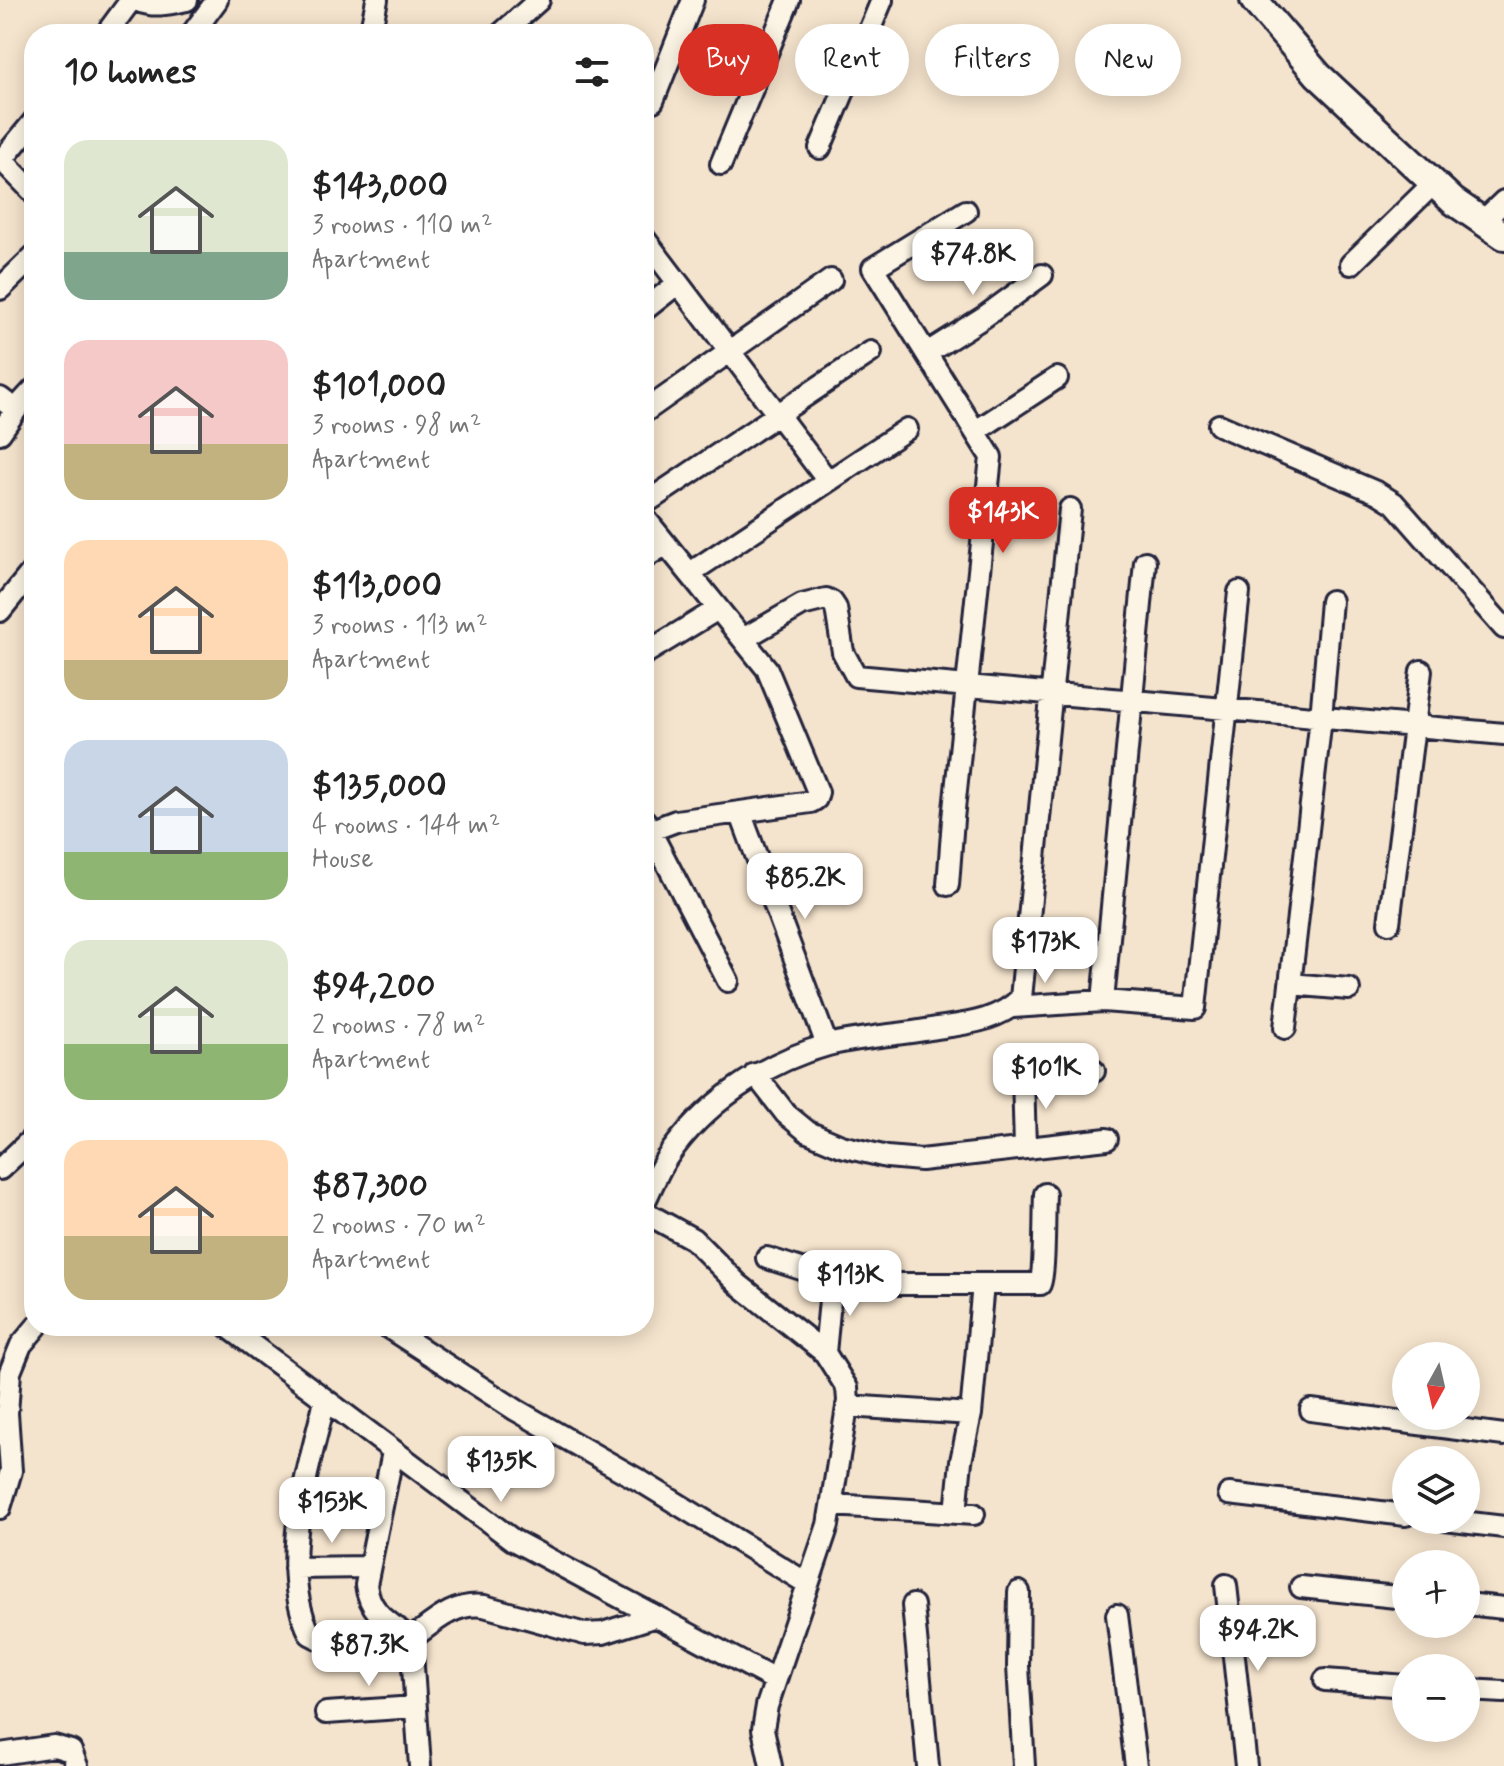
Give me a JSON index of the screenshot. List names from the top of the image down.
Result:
{
  "north": "bottom",
  "page": {
    "chip": [
      "Buy",
      "Rent",
      "Filters",
      "New"
    ],
    "heading": "10 homes",
    "list": [
      {
        "name": "$143,000",
        "note": "3 rooms · 110 m² · Apartment"
      },
      {
        "name": "$101,000",
        "note": "3 rooms · 98 m² · Apartment"
      },
      {
        "name": "$113,000",
        "note": "3 rooms · 113 m² · Apartment"
      },
      {
        "name": "$135,000",
        "note": "4 rooms · 144 m² · House"
      },
      {
        "name": "$94,200",
        "note": "2 rooms · 78 m² · Apartment"
      },
      {
        "name": "$87,300",
        "note": "2 rooms · 70 m² · Apartment"
      }
    ],
    "price": [
      "$74.8K",
      "$143K",
      "$85.2K",
      "$173K",
      "$101K",
      "$113K",
      "$135K",
      "$153K",
      "$94.2K",
      "$87.3K"
    ],
    "map_buttons": ["+", "−"]
  }
}
